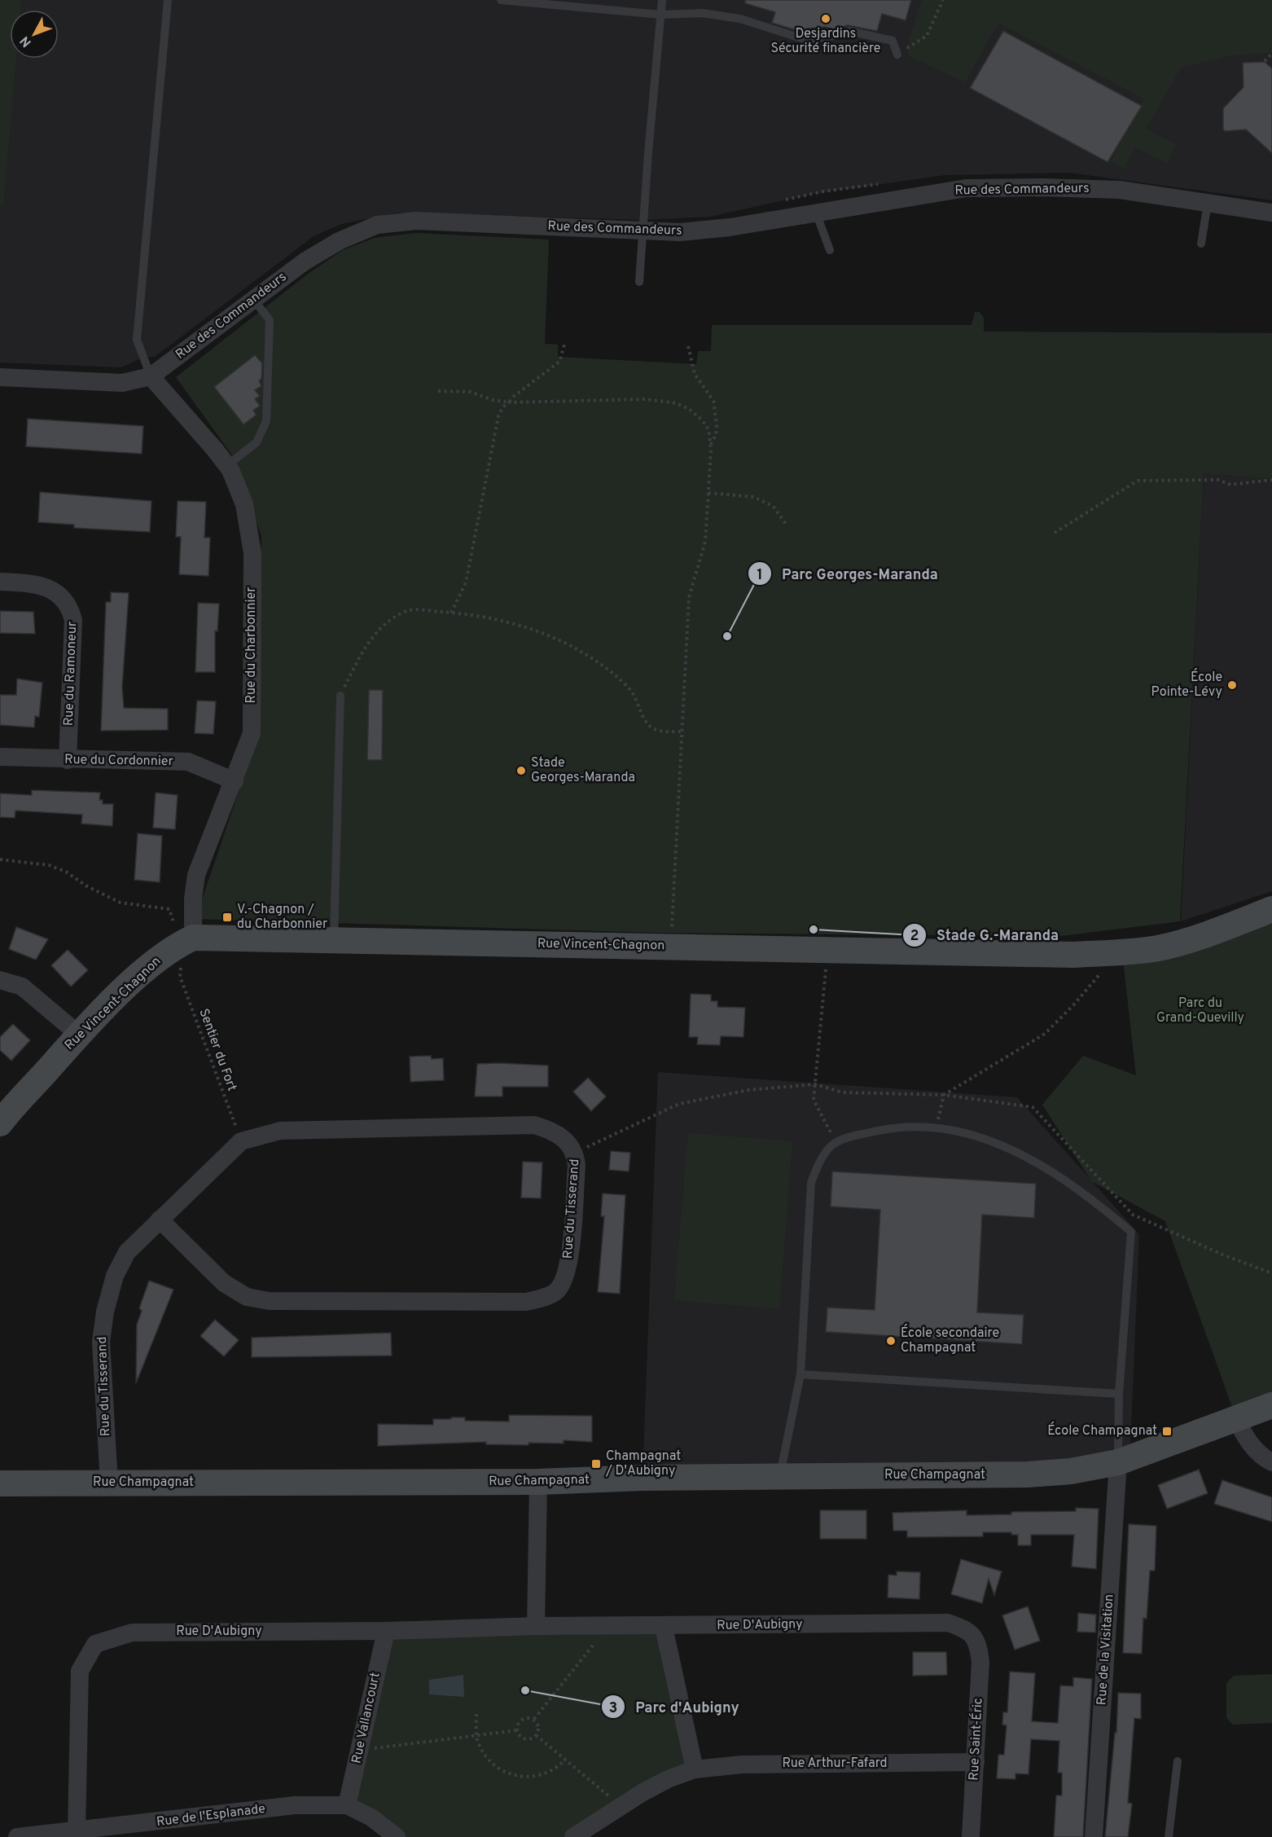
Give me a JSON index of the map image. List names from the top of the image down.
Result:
{
  "streets": {
    "street": [
      "Rue des Commandeurs",
      "Rue du Charbonnier",
      "Rue du Ramoneur",
      "Rue du Cordonnier",
      "Rue Vincent-Chagnon",
      "Rue du Tisserand",
      "Rue Champagnat",
      "Rue D'Aubigny",
      "Rue de la Visitation",
      "Rue Vallancourt",
      "Rue Saint-Éric",
      "Rue Arthur-Fafard",
      "Rue de l'Esplanade"
    ],
    "path": ["Sentier du Fort"]
  },
  "crossings": [
    ["Rue des Commandeurs", "Rue du Charbonnier"],
    ["Rue du Charbonnier", "Rue du Cordonnier"],
    ["Rue du Charbonnier", "Rue Vincent-Chagnon"],
    ["Rue du Ramoneur", "Rue du Cordonnier"],
    ["Sentier du Fort", "Rue du Tisserand"],
    ["Rue du Tisserand", "Rue Champagnat"],
    ["Rue Champagnat", "Rue de la Visitation"],
    ["Rue D'Aubigny", "Rue Vallancourt"],
    ["Rue D'Aubigny", "Rue Saint-Éric"],
    ["Rue D'Aubigny", "Rue de l'Esplanade"],
    ["Rue Vallancourt", "Rue de l'Esplanade"],
    ["Rue Saint-Éric", "Rue Arthur-Fafard"]
  ],
  "parks": ["Parc du Grand-Quevilly"],
  "places": {
    "other": [
      "Desjardins Sécurité financière",
      "Parc Georges-Maranda",
      "École Pointe-Lévy",
      "Stade Georges-Maranda",
      "Stade G.-Maranda",
      "École secondaire Champagnat",
      "Parc d'Aubigny"
    ],
    "transit": ["V.-Chagnon / du Charbonnier", "École Champagnat", "Champagnat / D'Aubigny"]
  },
  "north": "bottom left"
}
